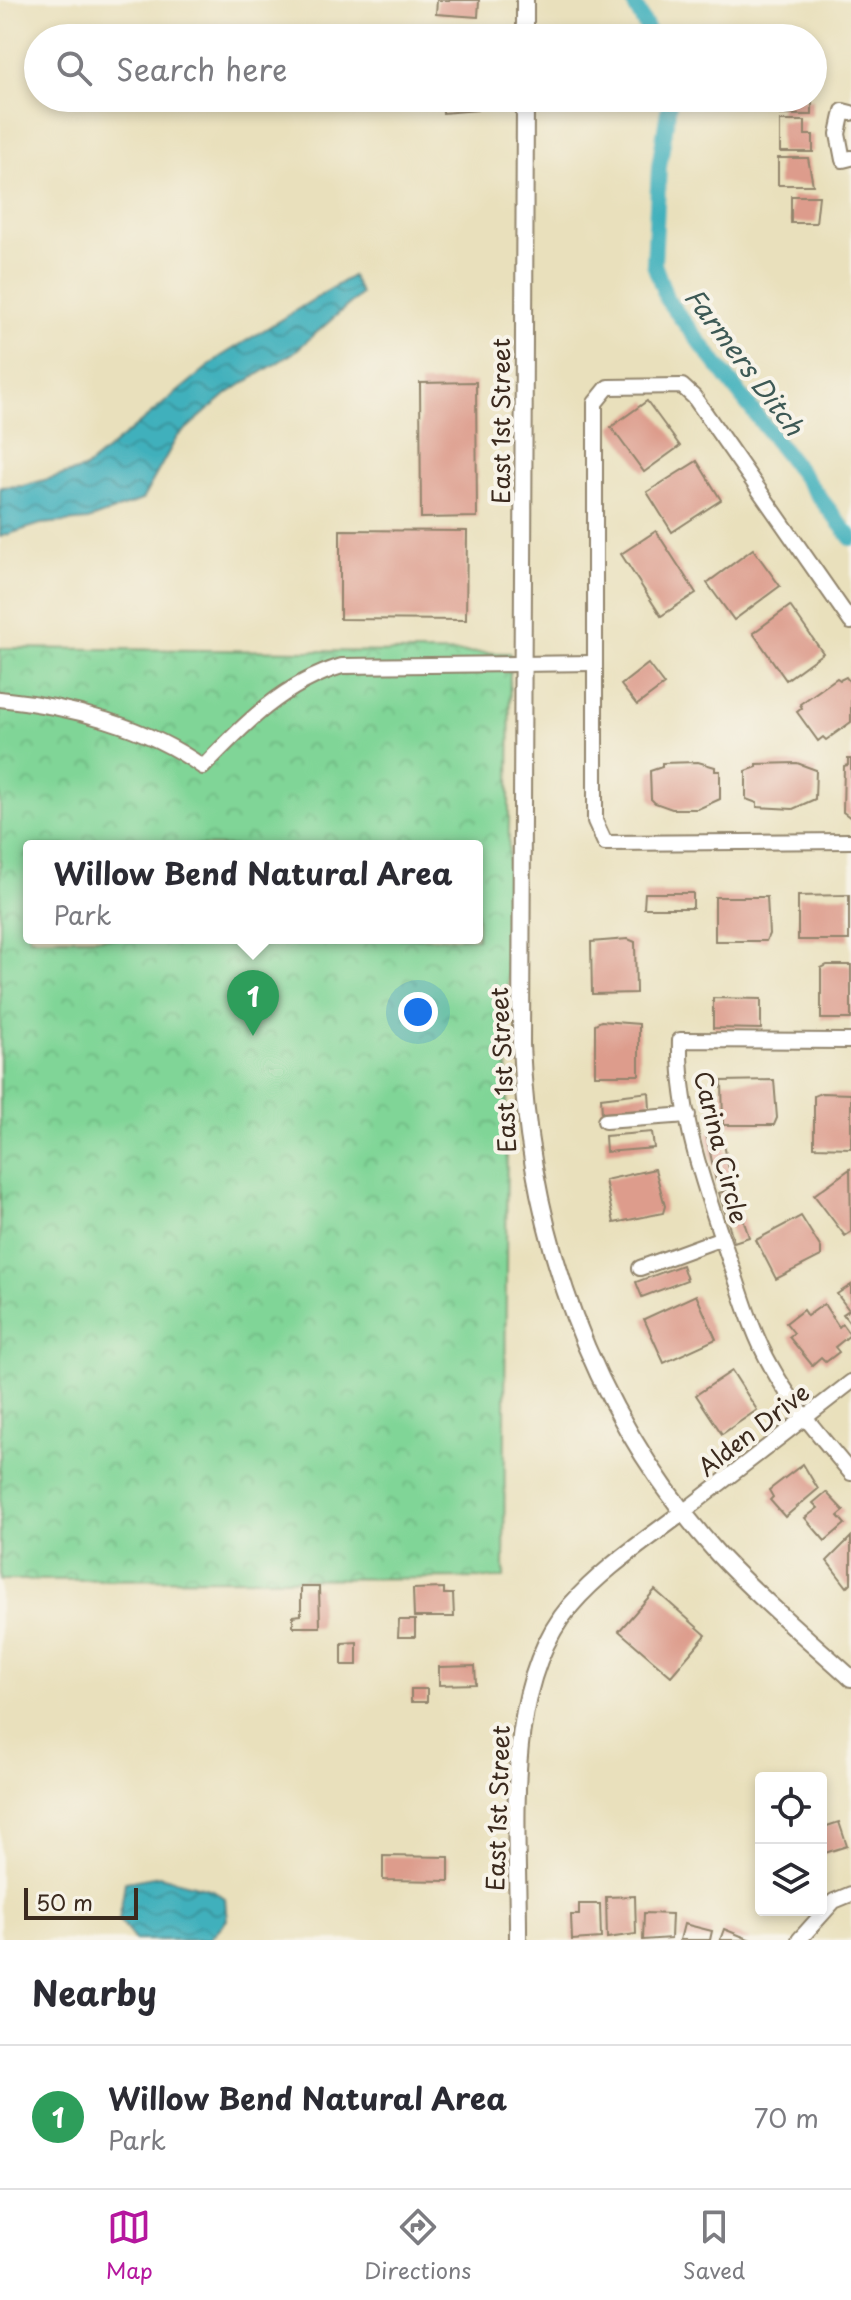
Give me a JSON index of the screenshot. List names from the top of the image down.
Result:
{
  "streets": {
    "street": ["East 1st Street", "Carina Circle", "Alden Drive"]
  },
  "crossings": [
    ["East 1st Street", "Alden Drive"],
    ["Carina Circle", "Alden Drive"]
  ],
  "water": ["Farmers Ditch"],
  "scale_bar": "50 m",
  "page": {
    "search": "Search here",
    "popup": ["Willow Bend Natural Area", "Park"],
    "pins": "1",
    "scale": "50 m",
    "heading": "Nearby",
    "list": [
      {
        "mark": "1",
        "name": "Willow Bend Natural Area",
        "note": "Park",
        "value": "70 m"
      }
    ],
    "nav": ["Map", "Directions", "Saved"]
  }
}
